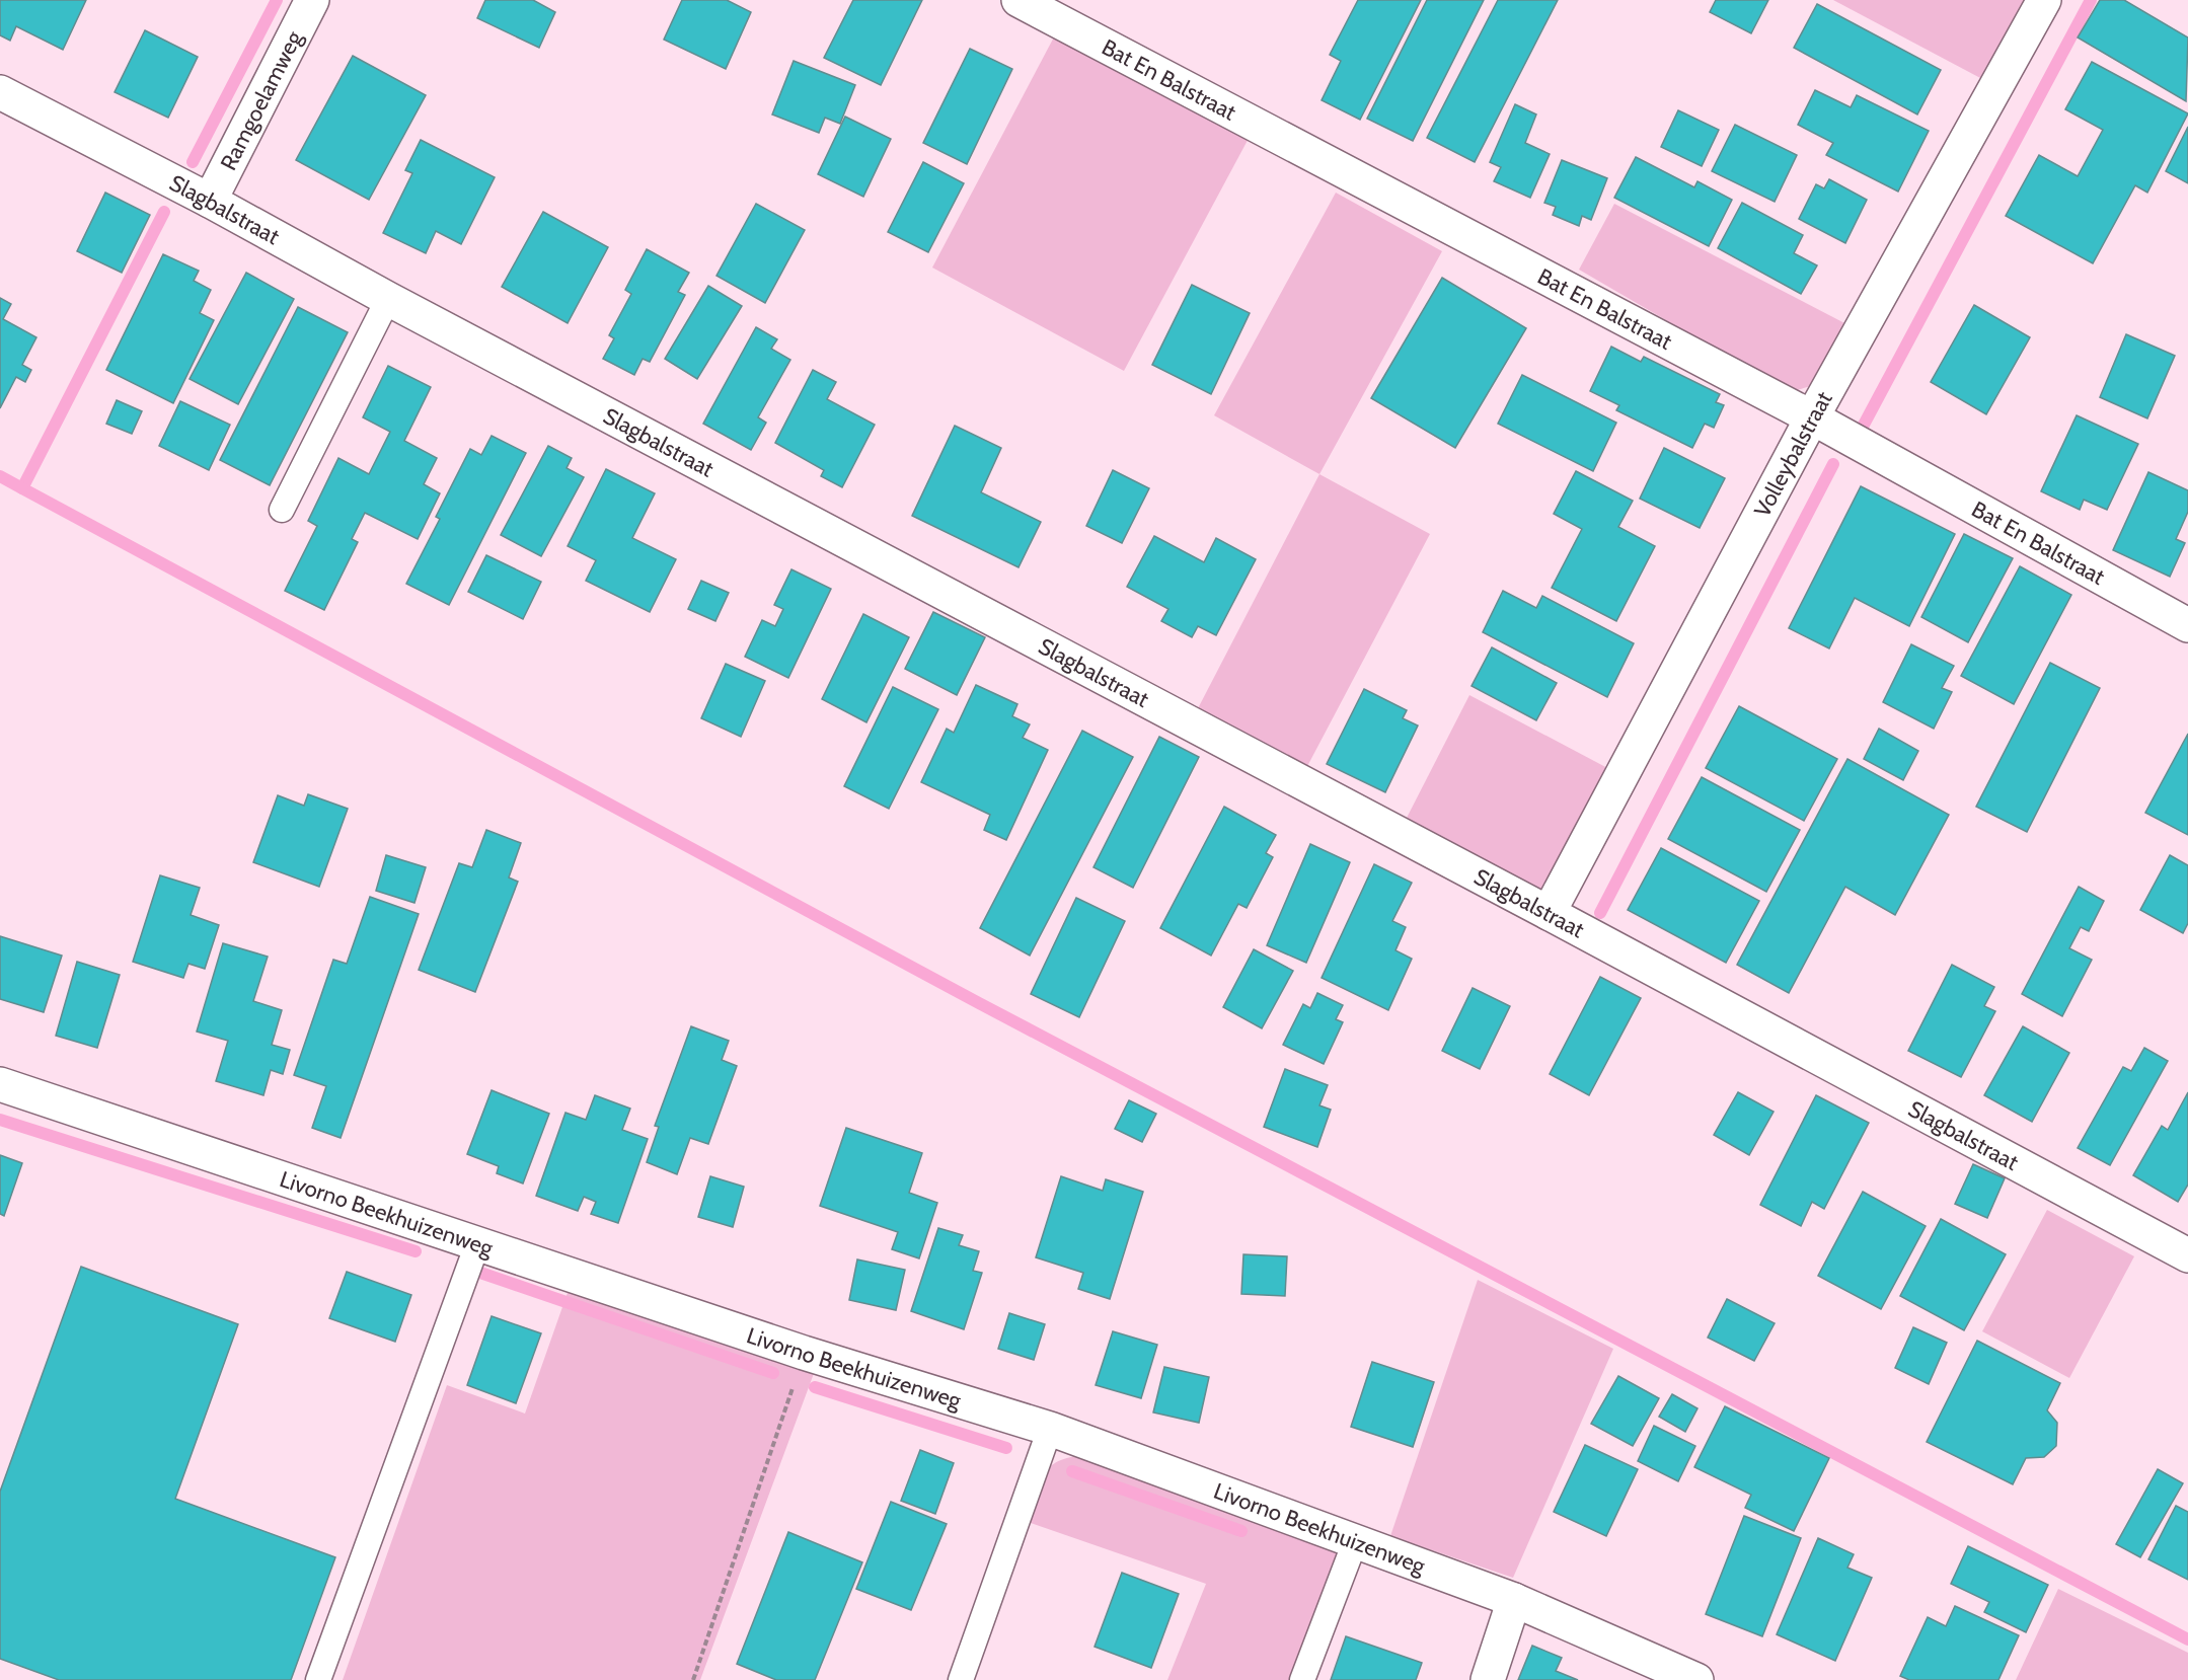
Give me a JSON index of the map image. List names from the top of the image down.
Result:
{
  "streets": {
    "street": [
      "Bat En Balstraat",
      "Ramgoelamweg",
      "Slagbalstraat",
      "Volleybalstraat",
      "Livorno Beekhuizenweg"
    ]
  },
  "crossings": [
    ["Bat En Balstraat", "Volleybalstraat"],
    ["Ramgoelamweg", "Slagbalstraat"],
    ["Slagbalstraat", "Volleybalstraat"]
  ]
}
